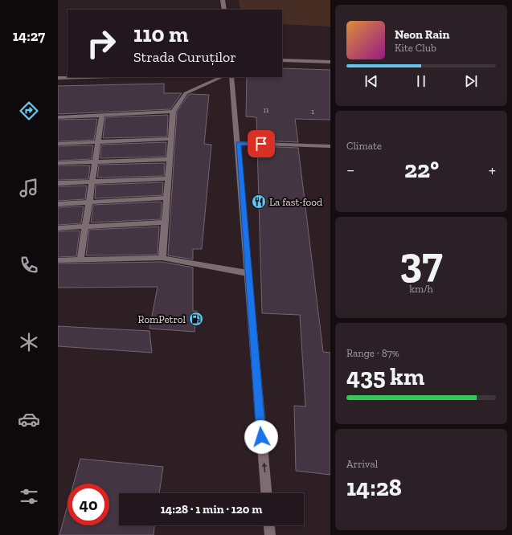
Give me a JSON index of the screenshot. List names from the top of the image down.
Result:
{
  "places": {
    "restaurant": ["La fast-food"],
    "fuel station": ["RomPetrol"]
  },
  "house_numbers": ["11", "1"],
  "page": {
    "tabs": "14:27",
    "turn": ["110 m", "Strada Curuților"],
    "song": ["Neon Rain", "Kite Club"],
    "tile": [
      "Climate",
      ["37", "km/h"],
      ["Range · 87%", "435 km"],
      ["Arrival", "14:28"]
    ],
    "heat": ["−", "22°", "+"],
    "limit": "40",
    "trip": "14:28 · 1 min · 120 m"
  }
}
